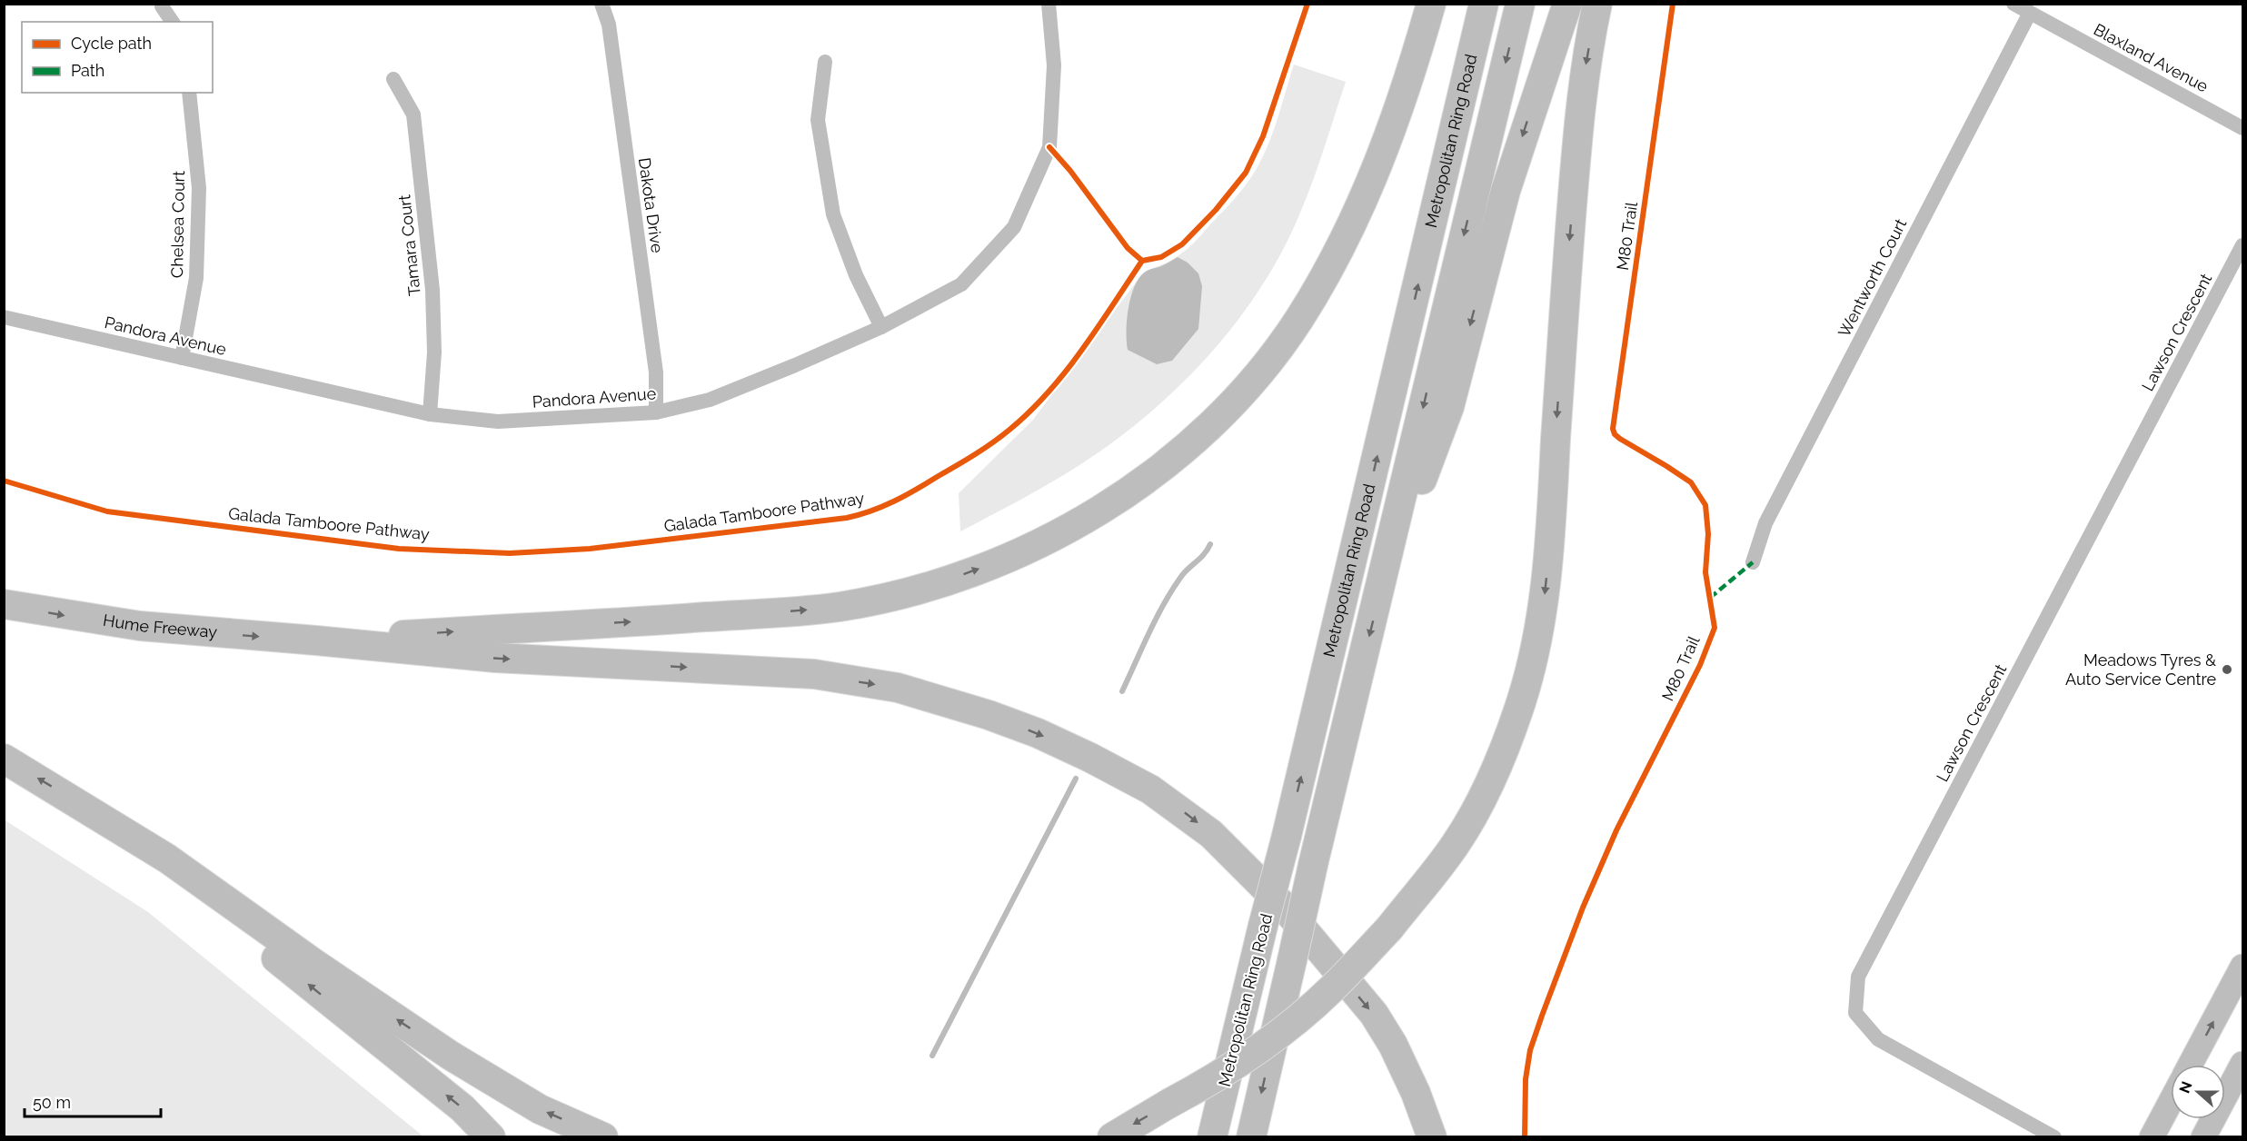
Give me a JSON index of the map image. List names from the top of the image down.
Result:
{
  "streets": {
    "highway": ["Metropolitan Ring Road", "Hume Freeway"],
    "street": [
      "Blaxland Avenue",
      "Dakota Drive",
      "Chelsea Court",
      "Tamara Court",
      "Wentworth Court",
      "Lawson Crescent",
      "Pandora Avenue"
    ],
    "cycle path": ["M80 Trail", "Galada Tamboore Pathway"]
  },
  "crossings": [
    ["Blaxland Avenue", "Wentworth Court"],
    ["Dakota Drive", "Pandora Avenue"],
    ["Chelsea Court", "Pandora Avenue"],
    ["Tamara Court", "Pandora Avenue"]
  ],
  "places": ["Meadows Tyres & Auto Service Centre"],
  "legend": ["Cycle path", "Path"],
  "scale_bar": "50 m",
  "north": "left"
}
